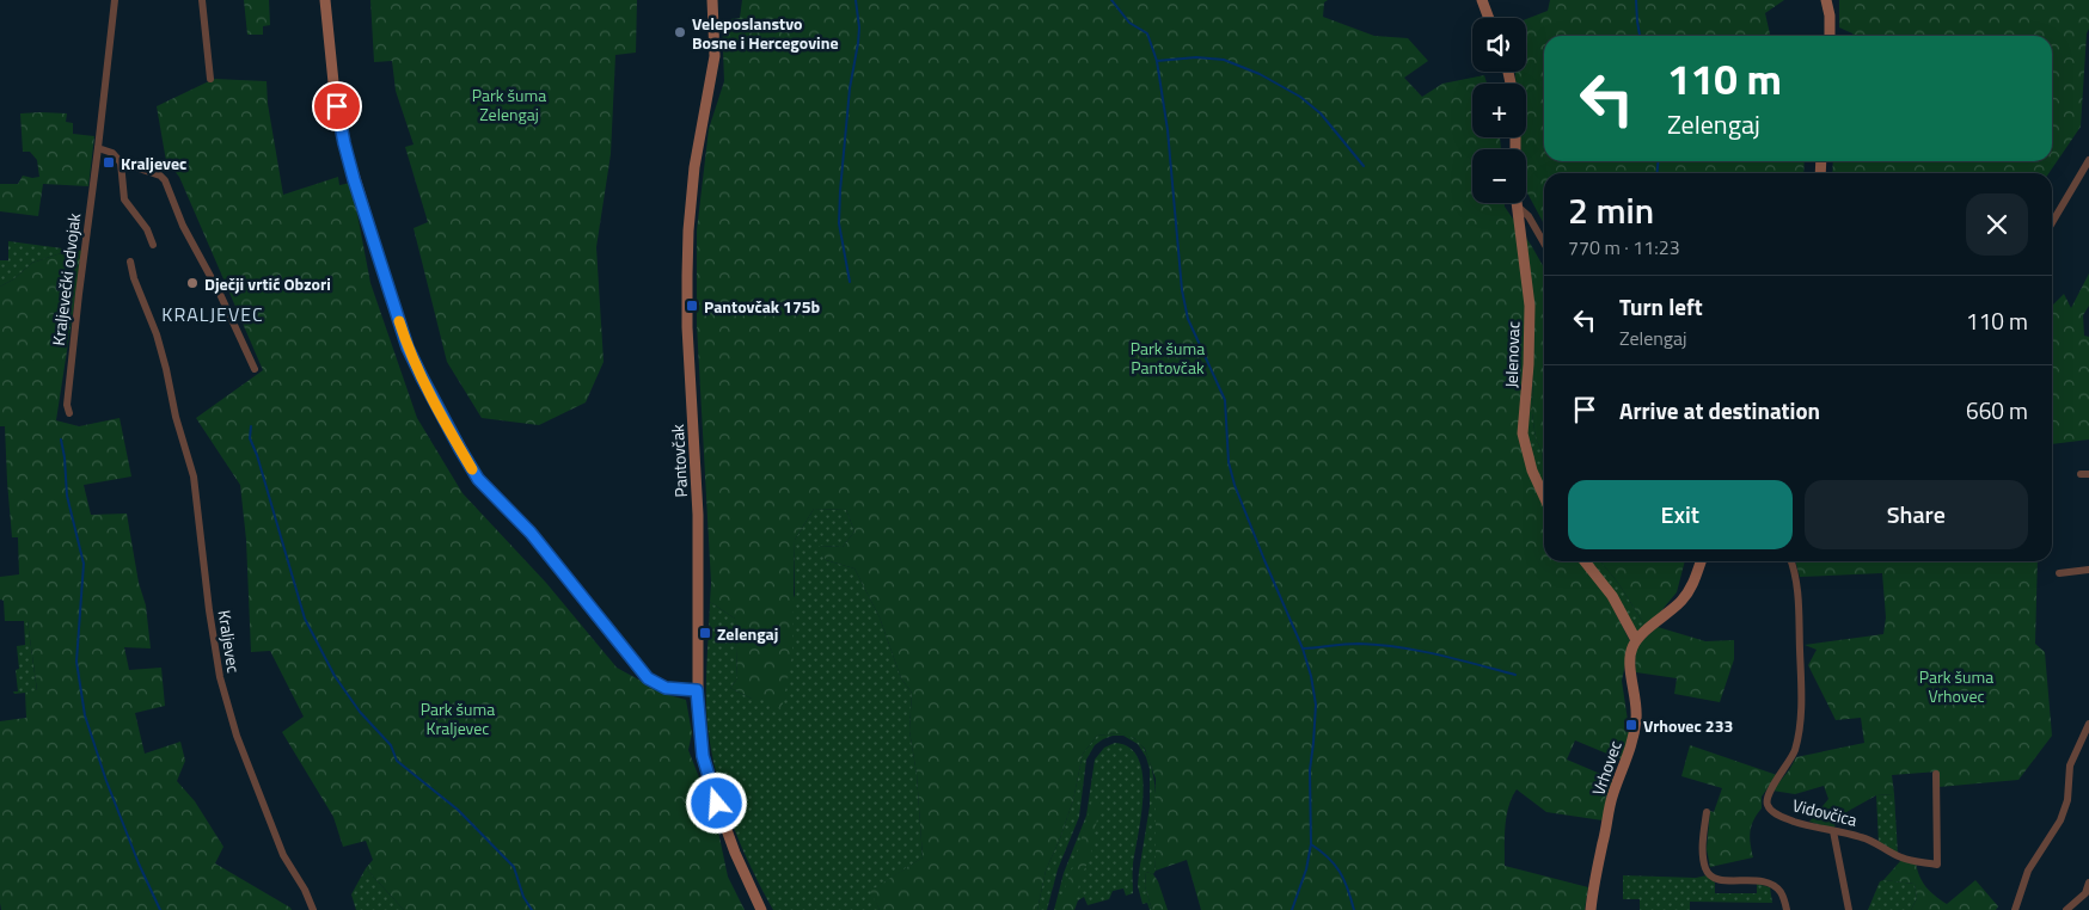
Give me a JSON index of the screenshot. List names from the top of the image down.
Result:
{
  "streets": {
    "street": [
      "Kraljevečki odvojak",
      "Jelenovac",
      "Pantovčak",
      "Kraljevec",
      "Vrhovec",
      "Vidovčica"
    ]
  },
  "districts": ["KRALJEVEC"],
  "parks": [
    "Park šuma Zelengaj",
    "Park šuma Pantovčak",
    "Park šuma Vrhovec",
    "Park šuma Kraljevec"
  ],
  "places": {
    "other": ["Veleposlanstvo Bosne i Hercegovine", "Dječji vrtić Obzori"],
    "transit": [
      "Kraljevec",
      "Pantovčak 175b",
      "Zelengaj",
      "Vrhovec 233"
    ]
  },
  "page": {
    "map_buttons": ["+", "−"],
    "turn": ["110 m", "Zelengaj"],
    "heading": ["2 min", "770 m · 11:23"],
    "list": [
      {
        "name": "Turn left",
        "note": "Zelengaj",
        "value": "110 m"
      },
      {
        "name": "Arrive at destination",
        "value": "660 m"
      }
    ],
    "buttons": ["Exit", "Share"]
  }
}
